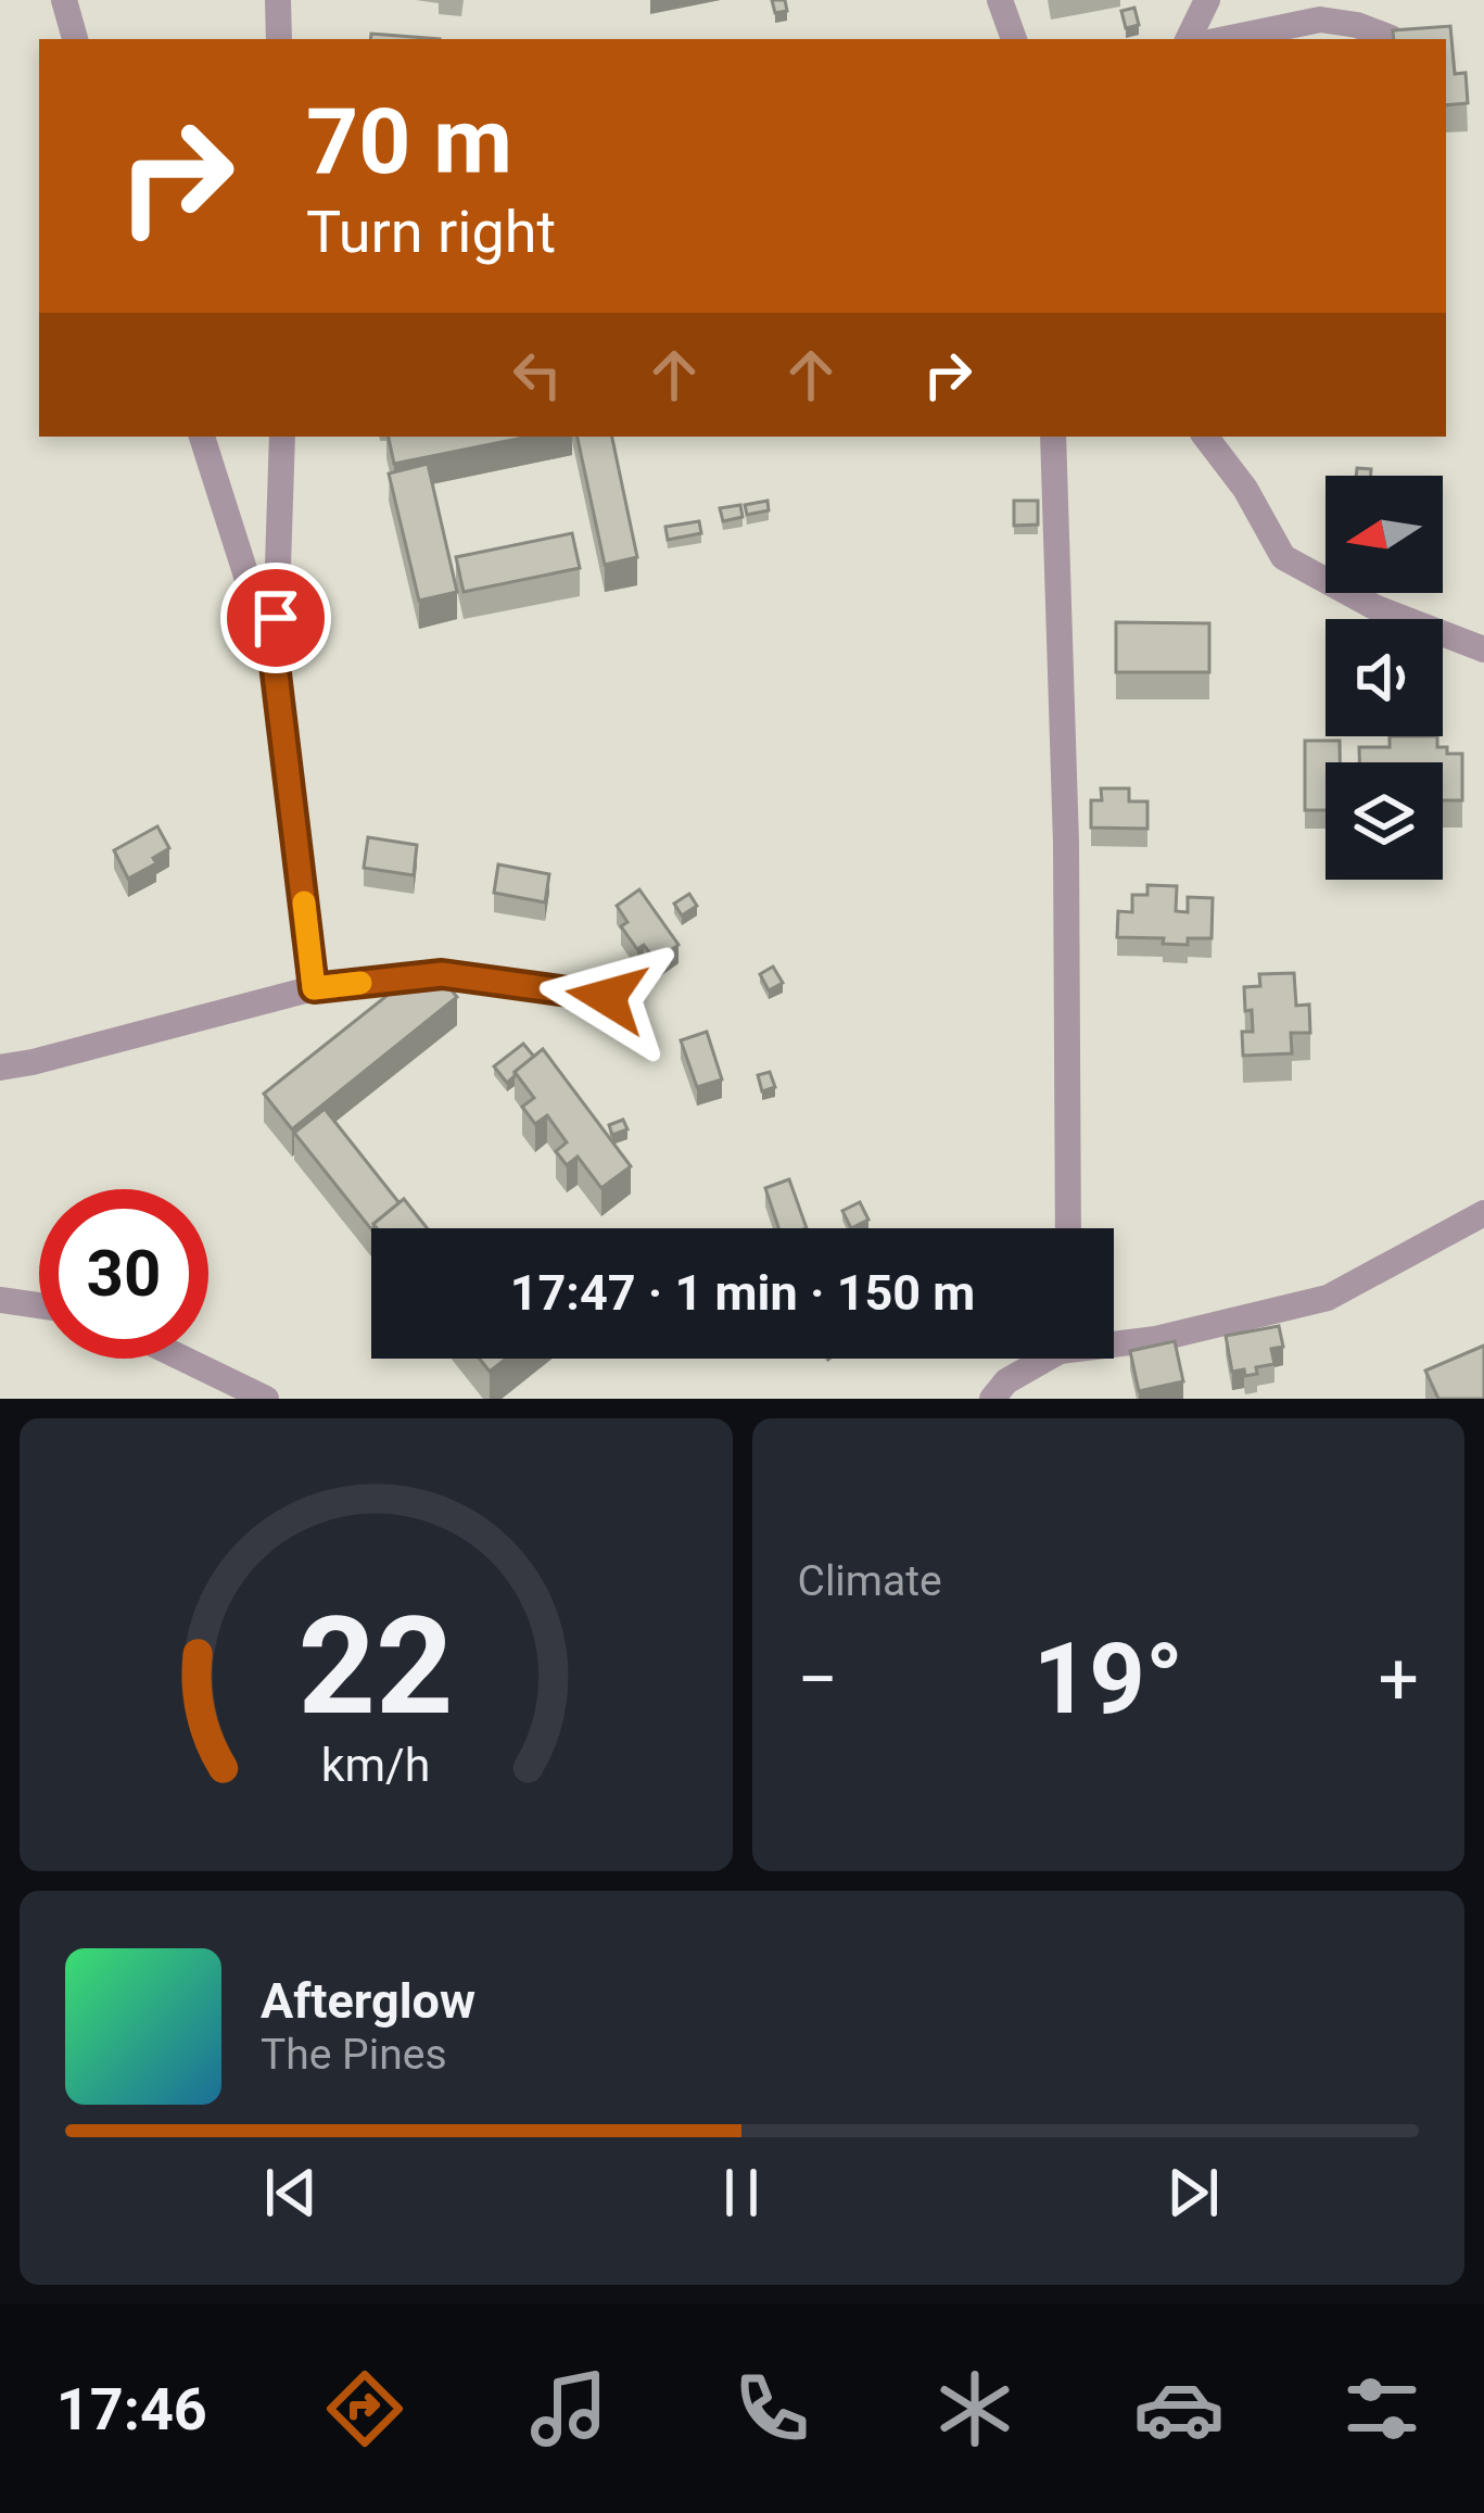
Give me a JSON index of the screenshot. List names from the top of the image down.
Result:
{
  "north": "left",
  "page": {
    "turn": ["70 m", "Turn right"],
    "limit": "30",
    "trip": "17:47 · 1 min · 150 m",
    "tile": "Climate",
    "heat": ["−", "19°", "+"],
    "song": ["Afterglow", "The Pines"],
    "tabs": "17:46",
    "gauge": ["22", "km/h"]
  }
}
